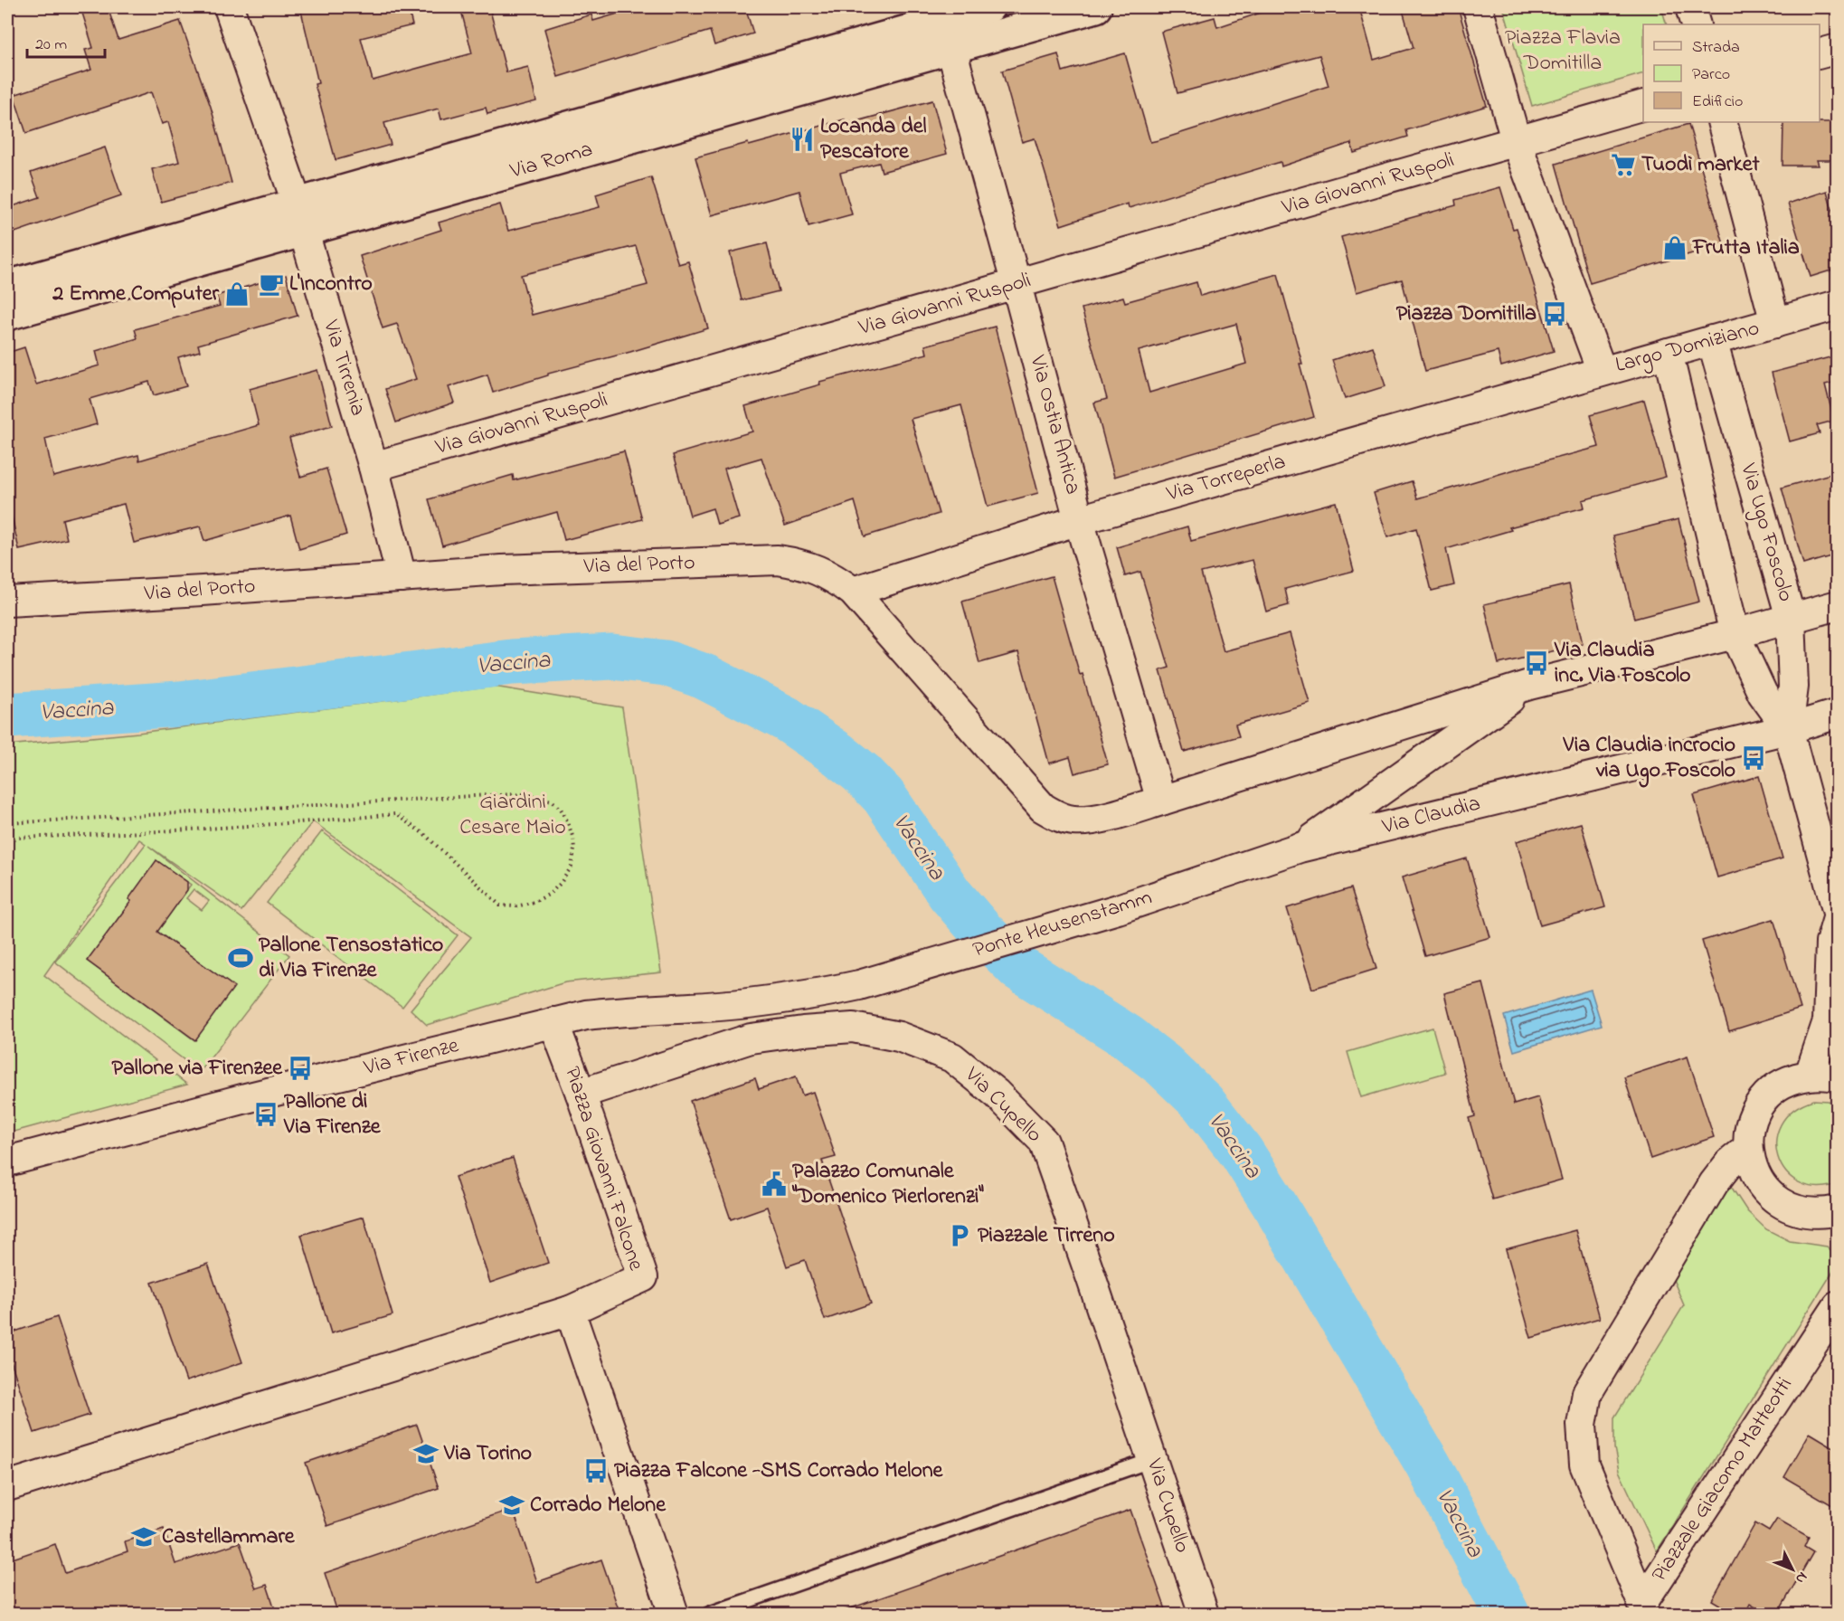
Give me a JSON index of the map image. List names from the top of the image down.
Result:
{
  "streets": {
    "street": [
      "Via Roma",
      "Via Giovanni Ruspoli",
      "Largo Domiziano",
      "Via Tirrenia",
      "Via Ostia Antica",
      "Via Torreperla",
      "Via Ugo Foscolo",
      "Via del Porto",
      "Via Claudia",
      "Ponte Heusenstamm",
      "Via Firenze",
      "Via Cupello",
      "Piazza Giovanni Falcone",
      "Piazzale Giacomo Matteotti"
    ]
  },
  "crossings": [
    ["Via Roma", "Via Tirrenia"],
    ["Via Roma", "Via Ostia Antica"],
    ["Via Giovanni Ruspoli", "Largo Domiziano"],
    ["Via Giovanni Ruspoli", "Via Tirrenia"],
    ["Via Giovanni Ruspoli", "Via Ostia Antica"],
    ["Largo Domiziano", "Via Torreperla"],
    ["Largo Domiziano", "Via Ugo Foscolo"],
    ["Via Tirrenia", "Via del Porto"],
    ["Via Ostia Antica", "Via Torreperla"],
    ["Via Ostia Antica", "Via del Porto"],
    ["Via Ostia Antica", "Via Claudia"],
    ["Via Torreperla", "Via del Porto"],
    ["Via Ugo Foscolo", "Via Claudia"],
    ["Via del Porto", "Via Claudia"],
    ["Via Claudia", "Ponte Heusenstamm"],
    ["Ponte Heusenstamm", "Via Firenze"],
    ["Via Firenze", "Piazza Giovanni Falcone"],
    ["Via Cupello", "Piazza Giovanni Falcone"]
  ],
  "water": ["Vaccina"],
  "parks": ["Piazza Flavia Domitilla", "Giardini Cesare Maio"],
  "places": {
    "restaurant": ["Locanda del Pescatore"],
    "supermarket": ["Tuodì market"],
    "shop": ["Frutta Italia", "2 Emme Computer"],
    "cafe": ["L'Incontro"],
    "bus stop": [
      "Piazza Domitilla",
      "Via Claudia inc. Via Foscolo",
      "Via Claudia incrocio via Ugo Foscolo",
      "Pallone via Firenzee",
      "Pallone di Via Firenze",
      "Piazza Falcone -SMS Corrado Melone"
    ],
    "sports": ["Pallone Tensostatico di Via Firenze"],
    "public building": ["Palazzo Comunale \"Domenico Pierlorenzi\""],
    "parking": ["Piazzale Tirreno"],
    "school or university": ["Via Torino", "Corrado Melone", "Castellammare"]
  },
  "legend": ["Strada", "Parco", "Edificio"],
  "scale_bar": "20 m",
  "north": "bottom right"
}
